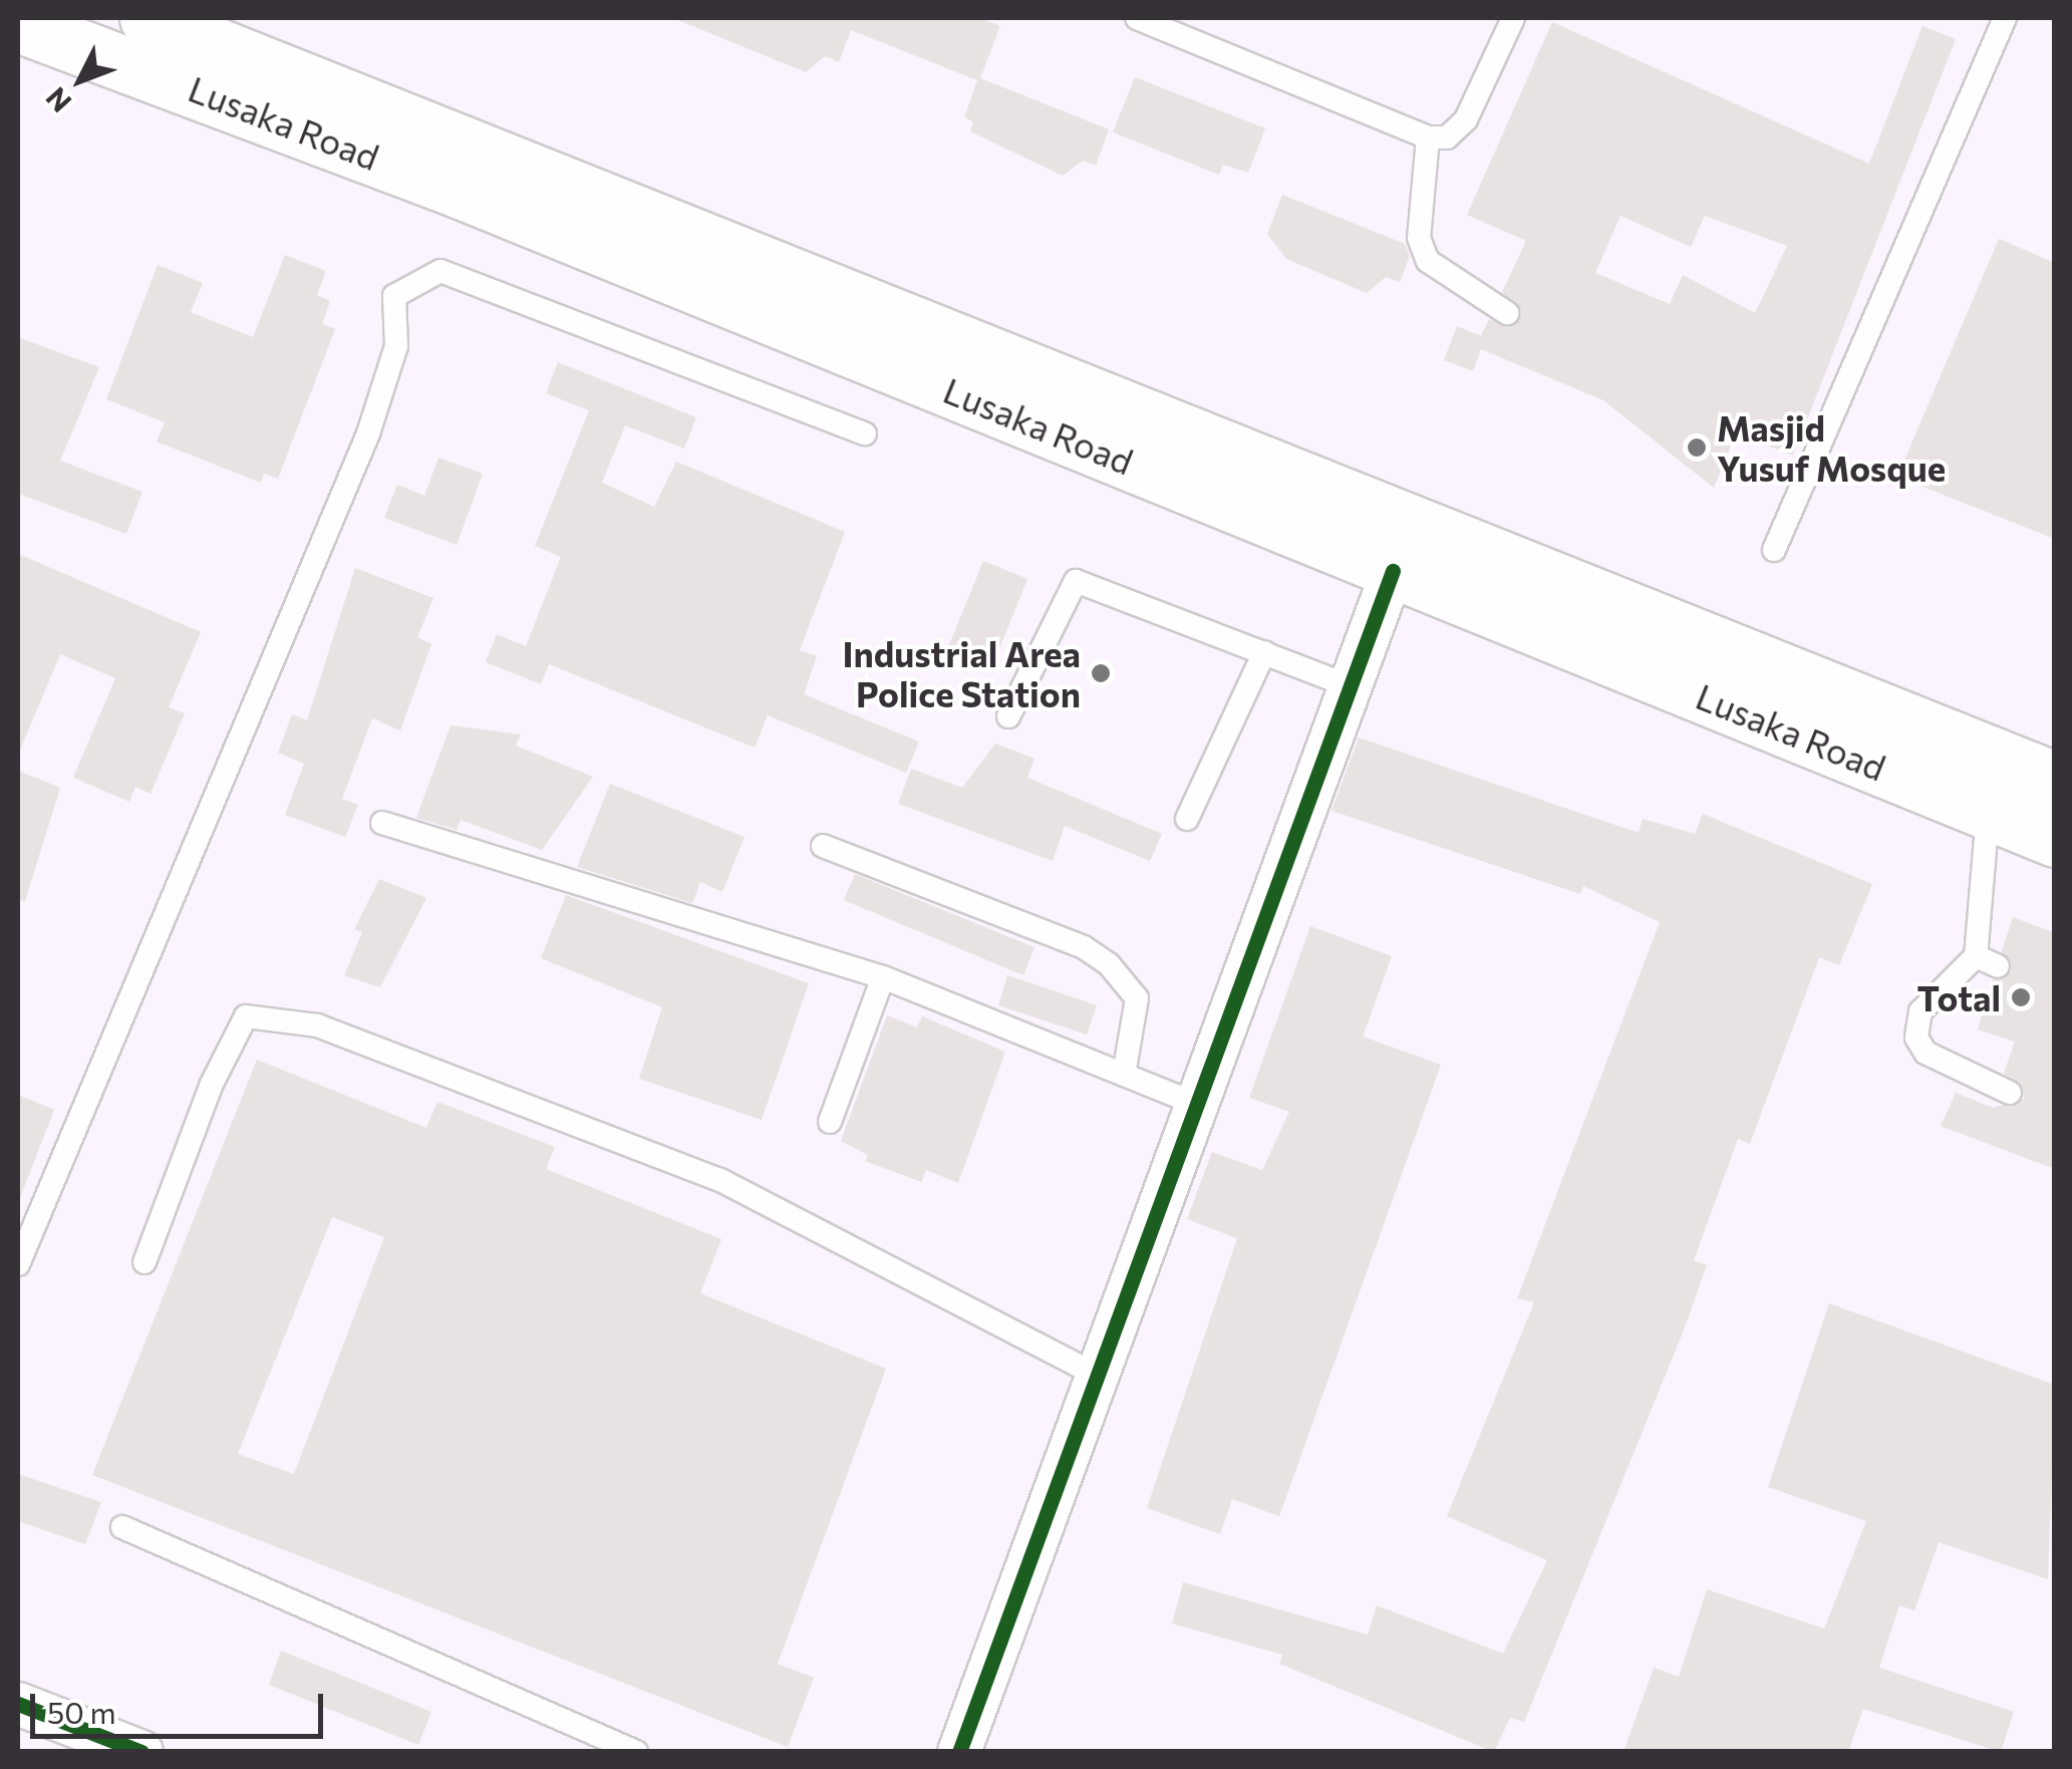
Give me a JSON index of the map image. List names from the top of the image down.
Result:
{
  "streets": {
    "main road": ["Lusaka Road"]
  },
  "places": ["Masjid Yusuf Mosque", "Industrial Area Police Station", "Total"],
  "scale_bar": "50 m",
  "north": "bottom left"
}
